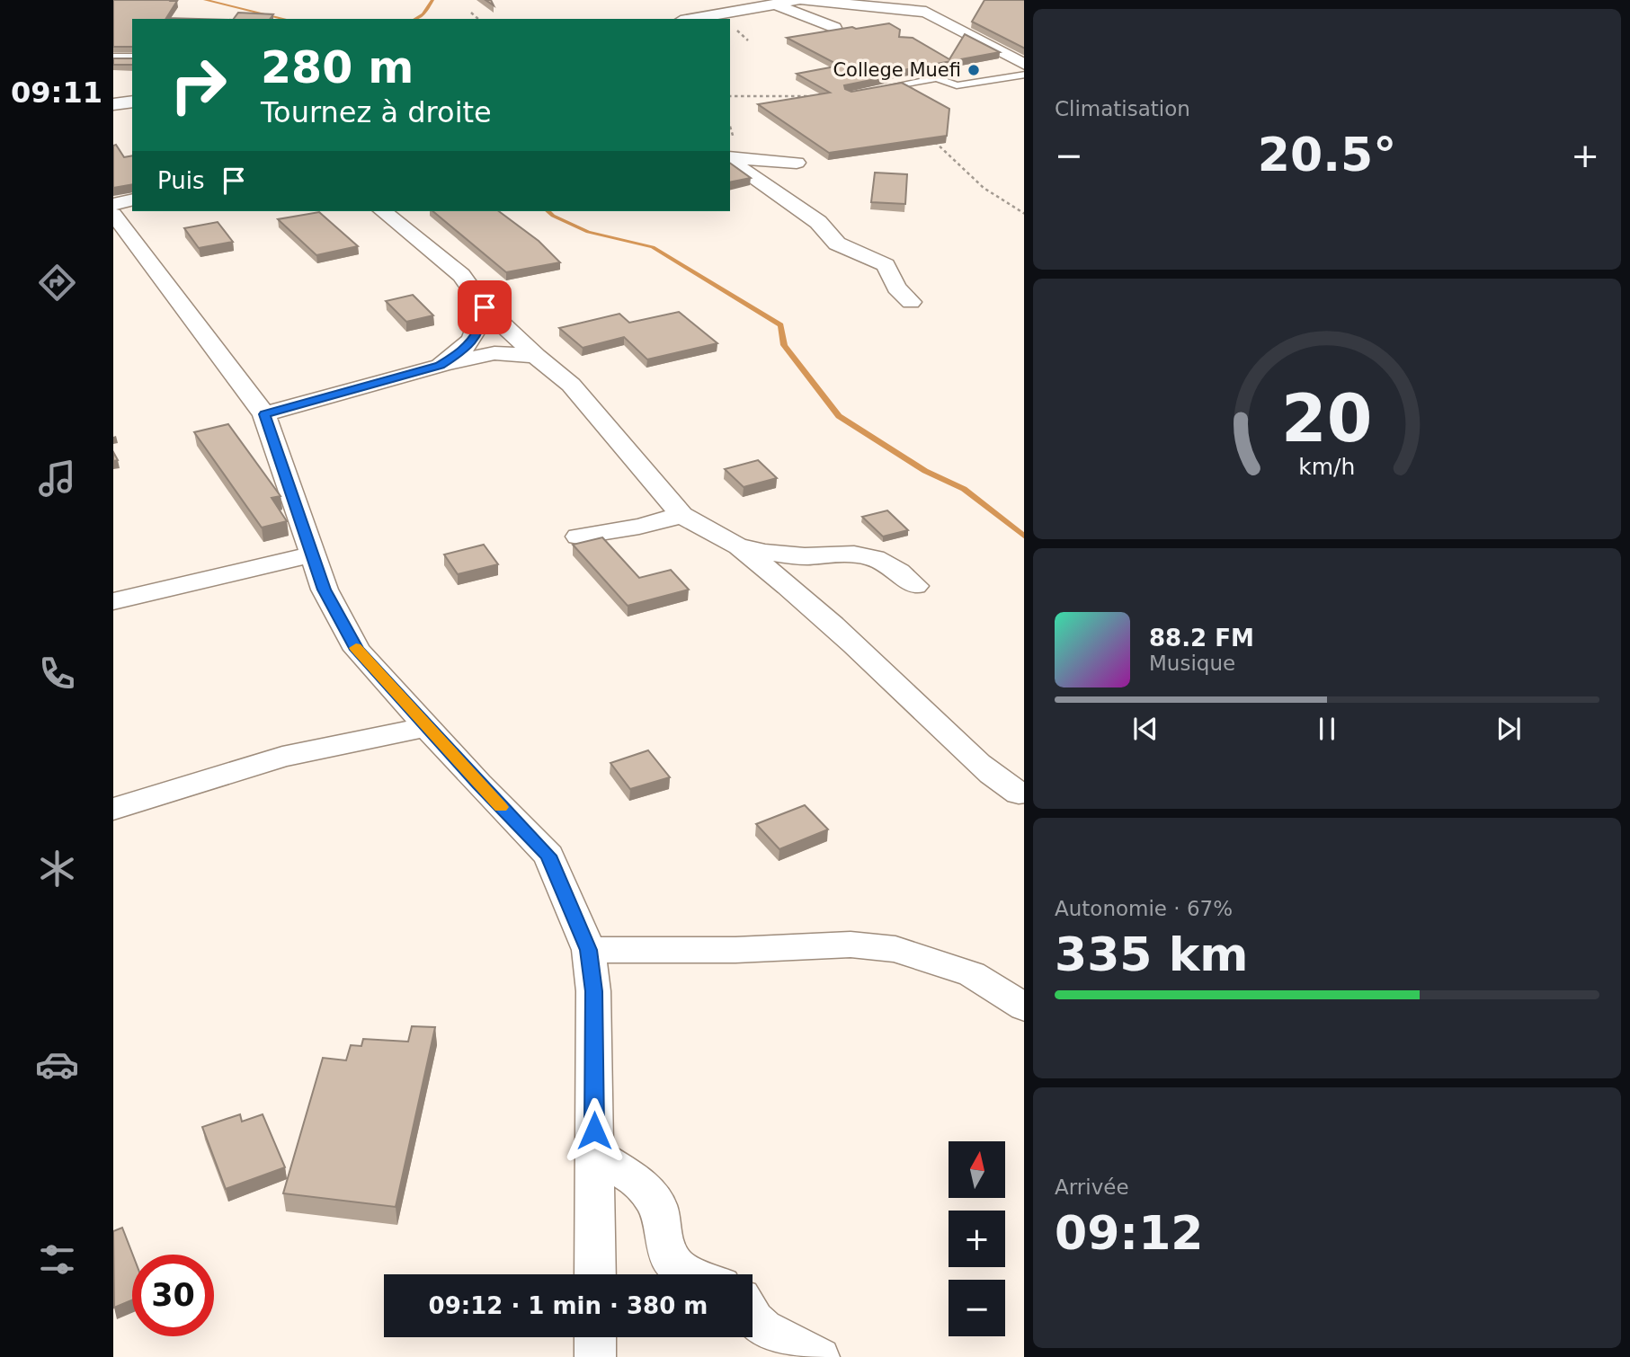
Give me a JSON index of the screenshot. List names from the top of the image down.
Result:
{
  "places": ["College Muefi"],
  "north": "top",
  "page": {
    "tabs": "09:11",
    "tile": [
      "Climatisation",
      ["Autonomie · 67%", "335 km"],
      ["Arrivée", "09:12"]
    ],
    "turn": ["280 m", "Tournez à droite"],
    "heat": ["−", "20.5°", "+"],
    "then": "Puis",
    "song": ["88.2 FM", "Musique"],
    "map_buttons": ["+", "−"],
    "limit": "30",
    "trip": "09:12 · 1 min · 380 m",
    "gauge": ["20", "km/h"]
  }
}
